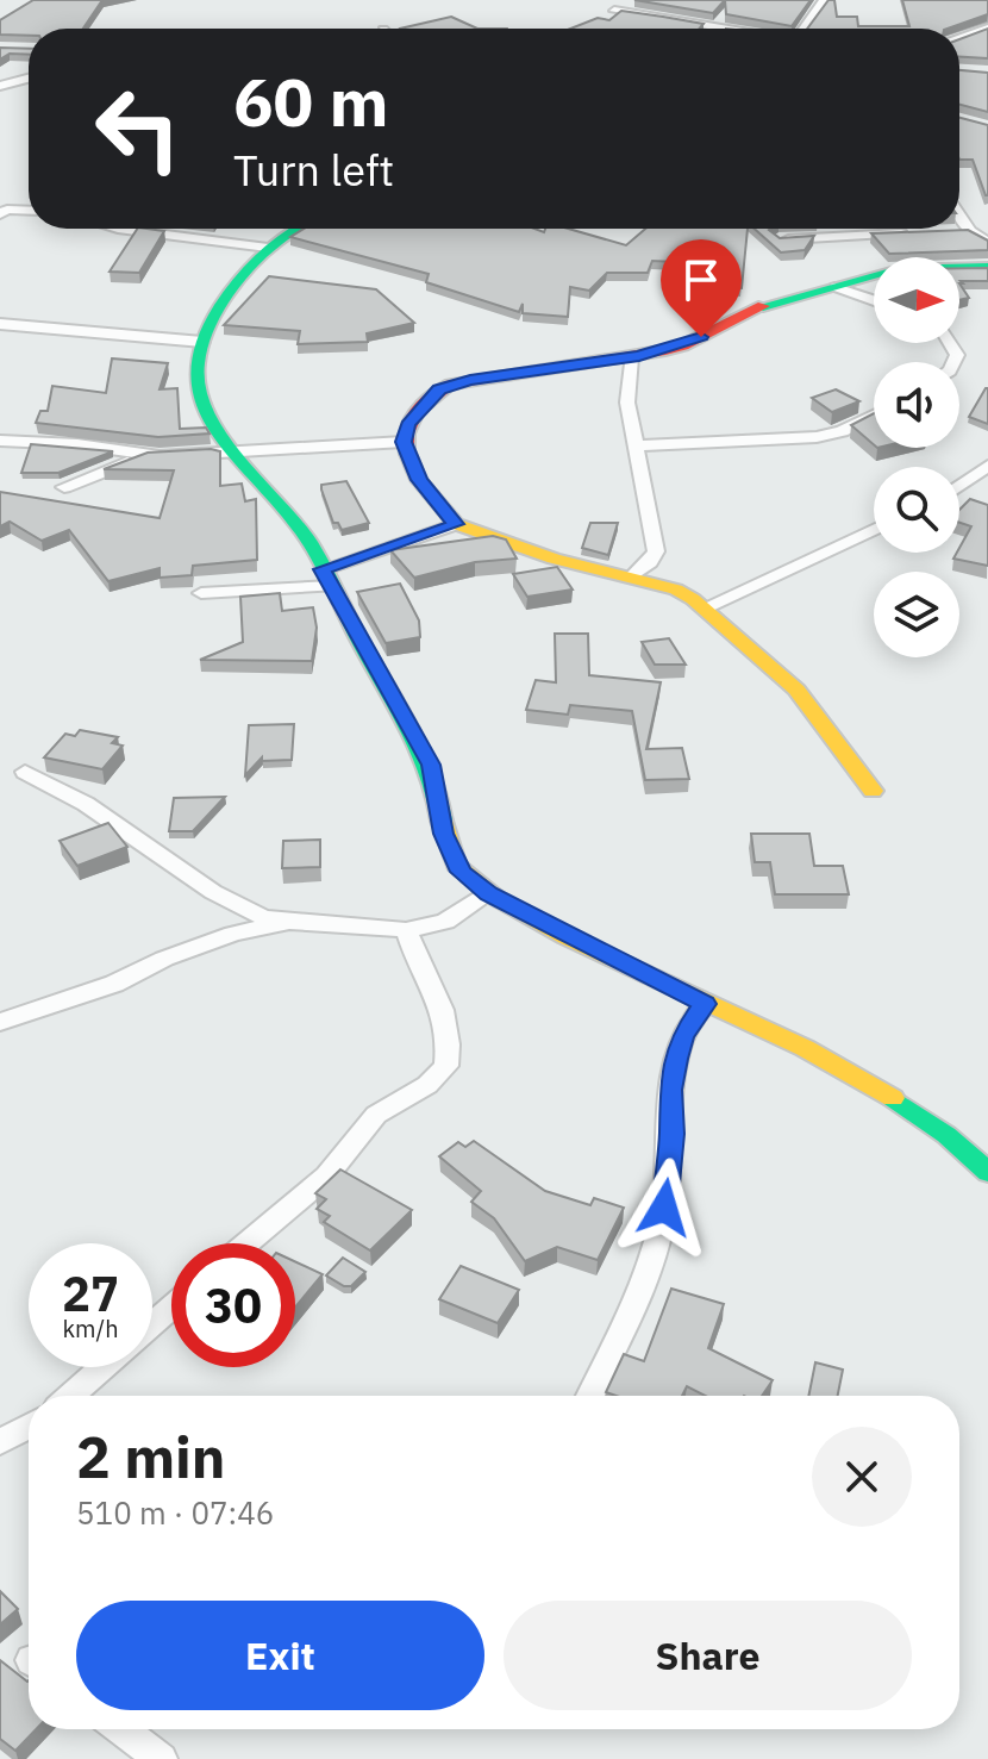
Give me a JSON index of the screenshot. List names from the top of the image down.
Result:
{
  "north": "right",
  "page": {
    "turn": ["60 m", "Turn left"],
    "speed": "27 km/h",
    "limit": "30",
    "heading": ["2 min", "510 m · 07:46"],
    "buttons": ["Exit", "Share"]
  }
}
